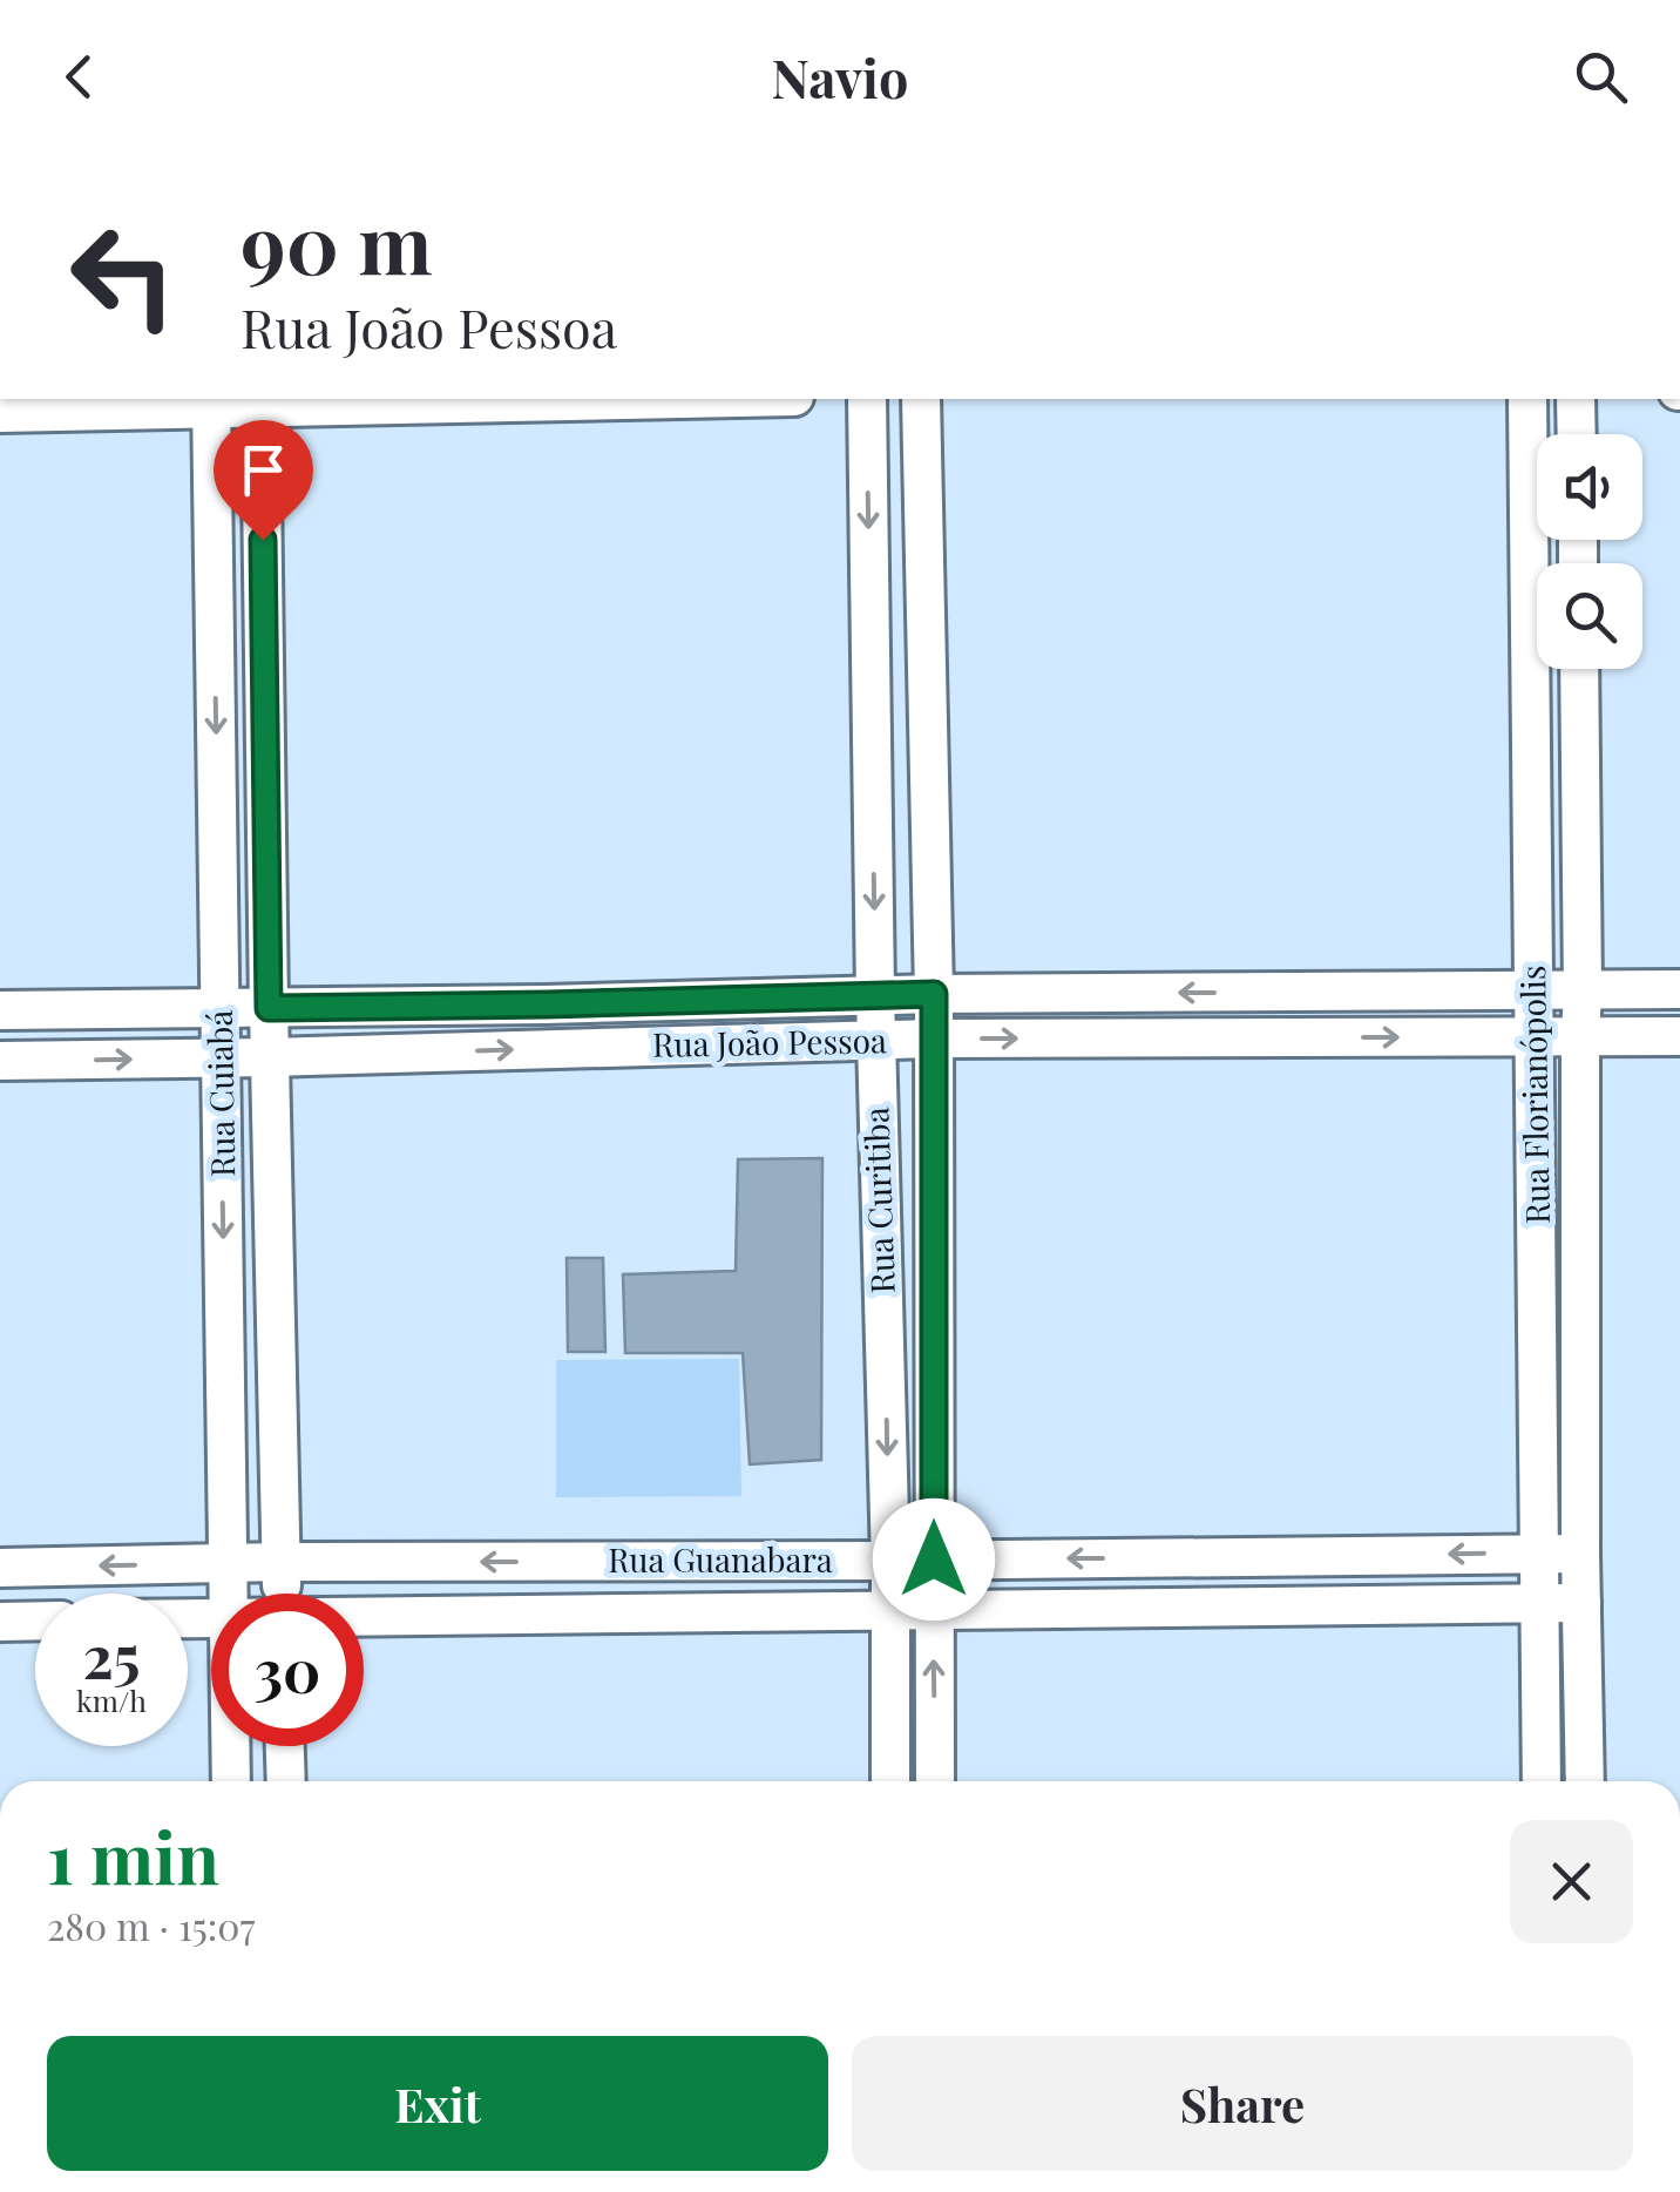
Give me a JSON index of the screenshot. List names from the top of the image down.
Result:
{
  "streets": {
    "street": [
      "Rua João Pessoa",
      "Rua Cuiabá",
      "Rua Florianópolis",
      "Rua Curitiba",
      "Rua Guanabara"
    ]
  },
  "crossings": [
    ["Rua João Pessoa", "Rua Cuiabá"],
    ["Rua João Pessoa", "Rua Florianópolis"],
    ["Rua João Pessoa", "Rua Curitiba"],
    ["Rua Cuiabá", "Rua Guanabara"],
    ["Rua Florianópolis", "Rua Guanabara"],
    ["Rua Curitiba", "Rua Guanabara"]
  ],
  "page": {
    "header": "Navio",
    "turn": ["90 m", "Rua João Pessoa"],
    "speed": "25 km/h",
    "limit": "30",
    "heading": ["1 min", "280 m · 15:07"],
    "buttons": ["Exit", "Share"]
  }
}
